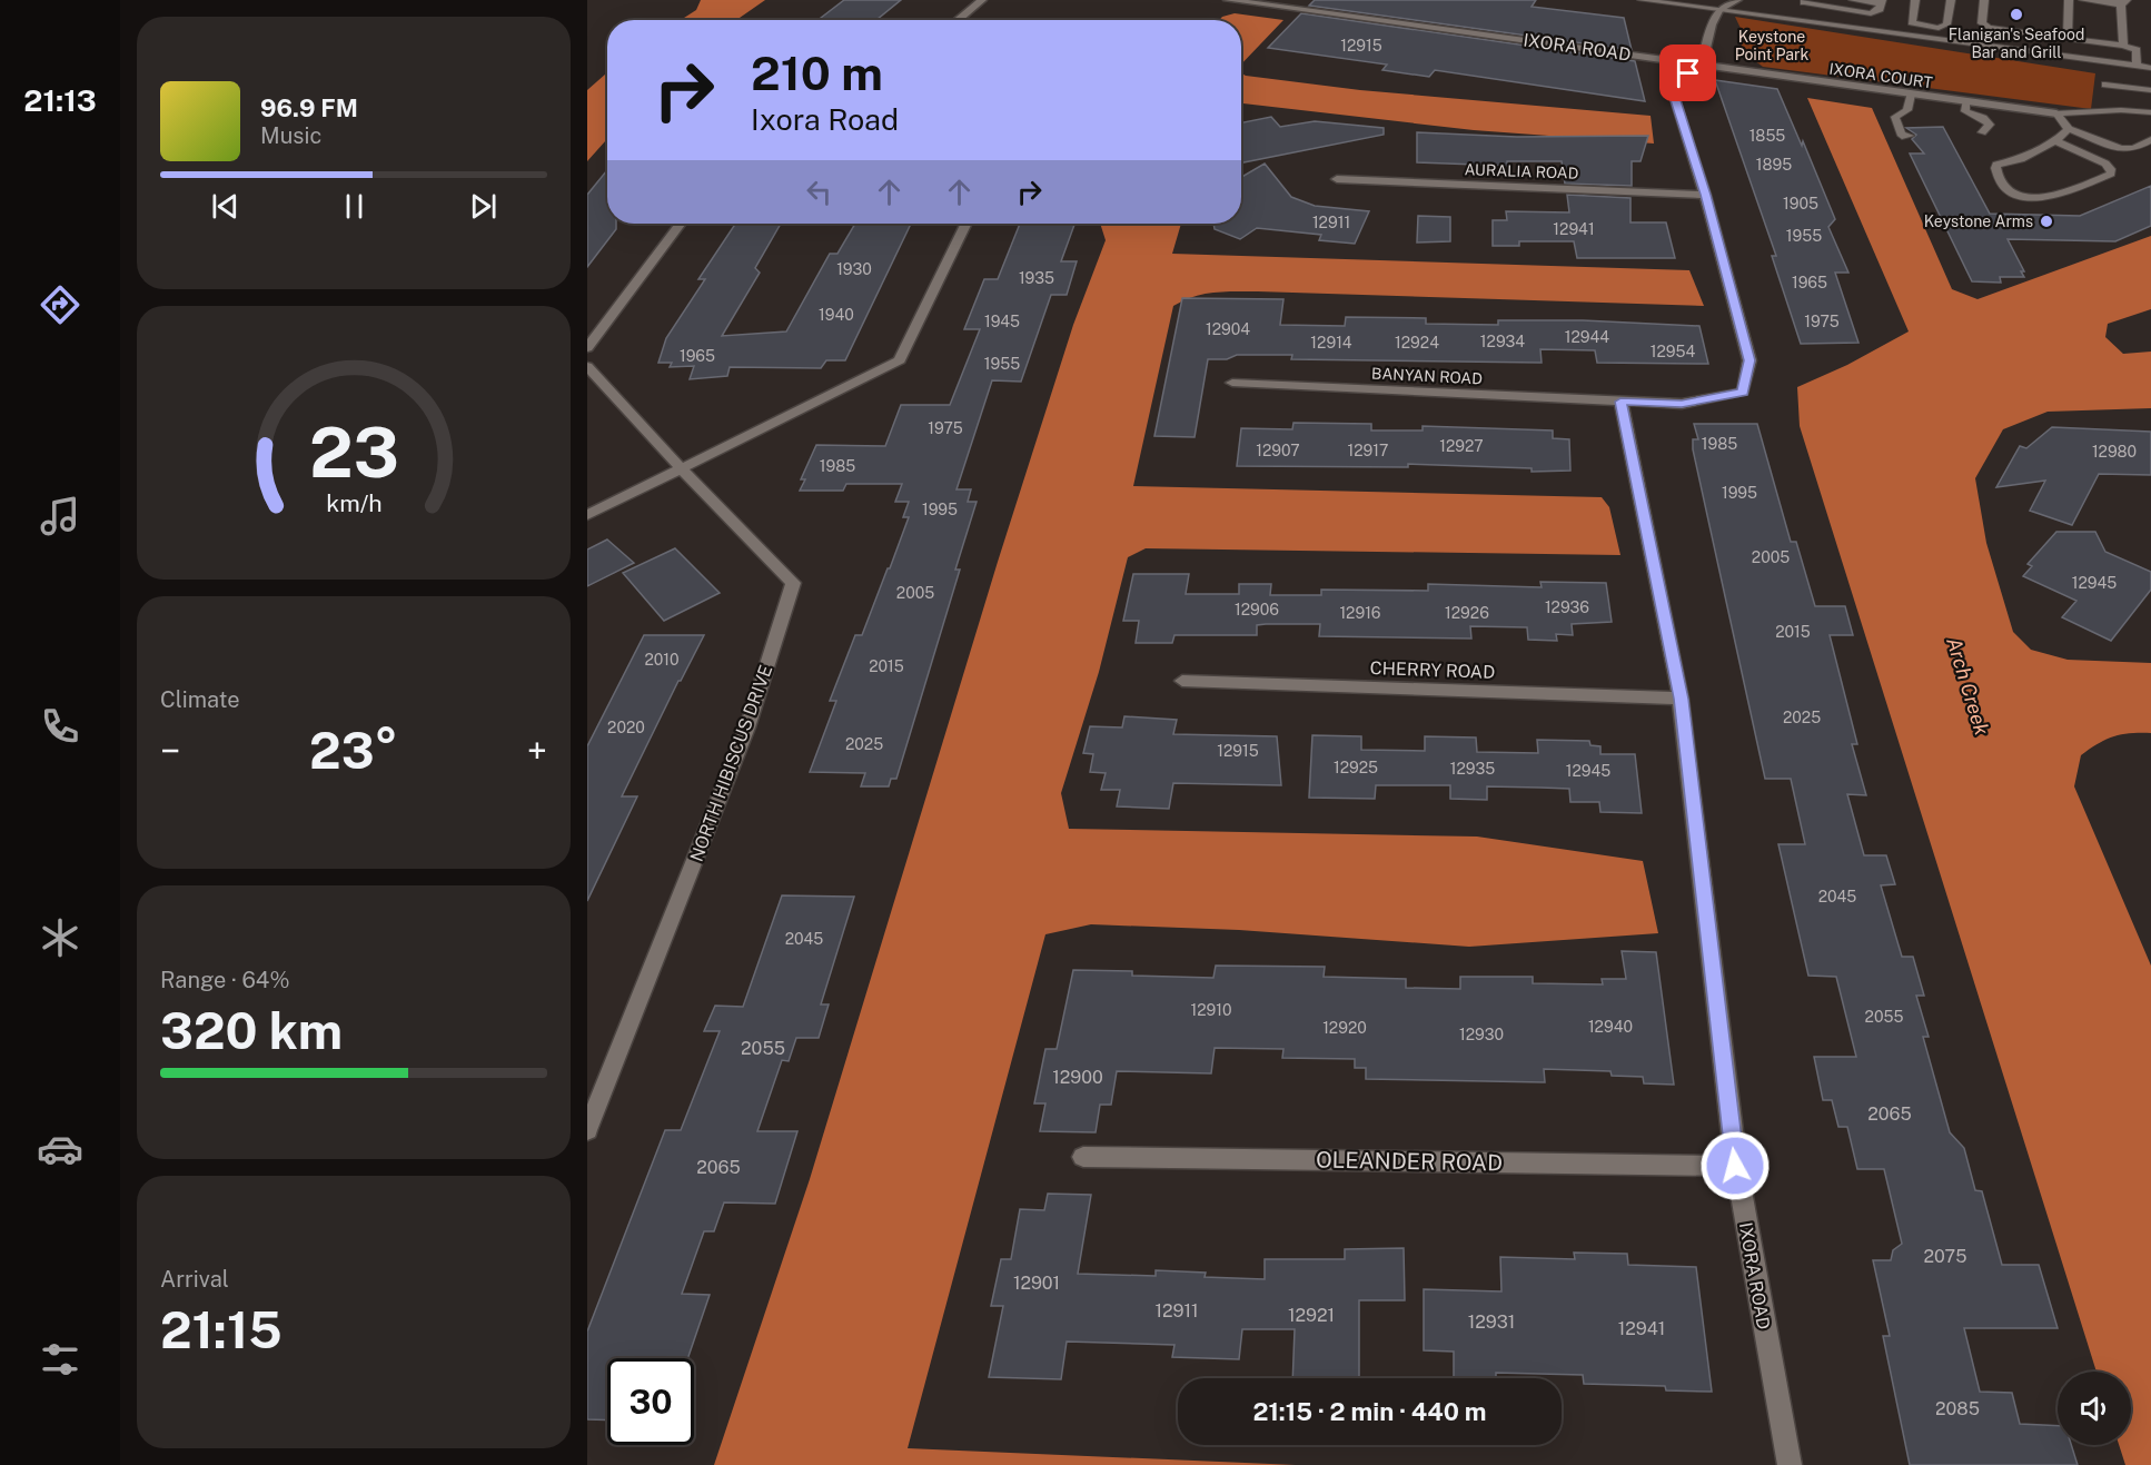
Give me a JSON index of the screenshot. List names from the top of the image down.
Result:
{
  "streets": {
    "street": [
      "IXORA ROAD",
      "IXORA COURT",
      "AURALIA ROAD",
      "BANYAN ROAD",
      "CHERRY ROAD",
      "NORTH HIBISCUS DRIVE",
      "OLEANDER ROAD"
    ]
  },
  "crossings": [
    ["IXORA ROAD", "IXORA COURT"],
    ["IXORA ROAD", "BANYAN ROAD"],
    ["IXORA ROAD", "CHERRY ROAD"],
    ["IXORA ROAD", "OLEANDER ROAD"]
  ],
  "water": ["Arch Creek"],
  "parks": ["Keystone Point Park"],
  "places": ["Flanigan's Seafood Bar and Grill", "Keystone Arms"],
  "house_numbers": [
    "12915",
    "1855",
    "1895",
    "1905",
    "12911",
    "12941",
    "1955",
    "1930",
    "1935",
    "1965",
    "1940",
    "1945",
    "1975",
    "12904",
    "12944",
    "12934",
    "12914",
    "12924",
    "12954",
    "1965",
    "1955",
    "1975",
    "1985",
    "12927",
    "12907",
    "12917",
    "12980",
    "1985",
    "1995",
    "1995",
    "2005",
    "12945",
    "2005",
    "12936",
    "12906",
    "12916",
    "12926",
    "2015",
    "2010",
    "2015",
    "2025",
    "2020",
    "2025",
    "12915",
    "12925",
    "12935",
    "12945",
    "2045",
    "2045",
    "12910",
    "2055",
    "12940",
    "12920",
    "12930",
    "2055",
    "12900",
    "2065",
    "2065",
    "2075",
    "12901",
    "12911",
    "12921",
    "12931",
    "12941",
    "2085"
  ],
  "page": {
    "tabs": "21:13",
    "turn": ["210 m", "Ixora Road"],
    "song": ["96.9 FM", "Music"],
    "tile": [
      "Climate",
      ["Range · 64%", "320 km"],
      ["Arrival", "21:15"]
    ],
    "heat": ["−", "23°", "+"],
    "limit": "30",
    "trip": "21:15 · 2 min · 440 m",
    "gauge": ["23", "km/h"]
  }
}
